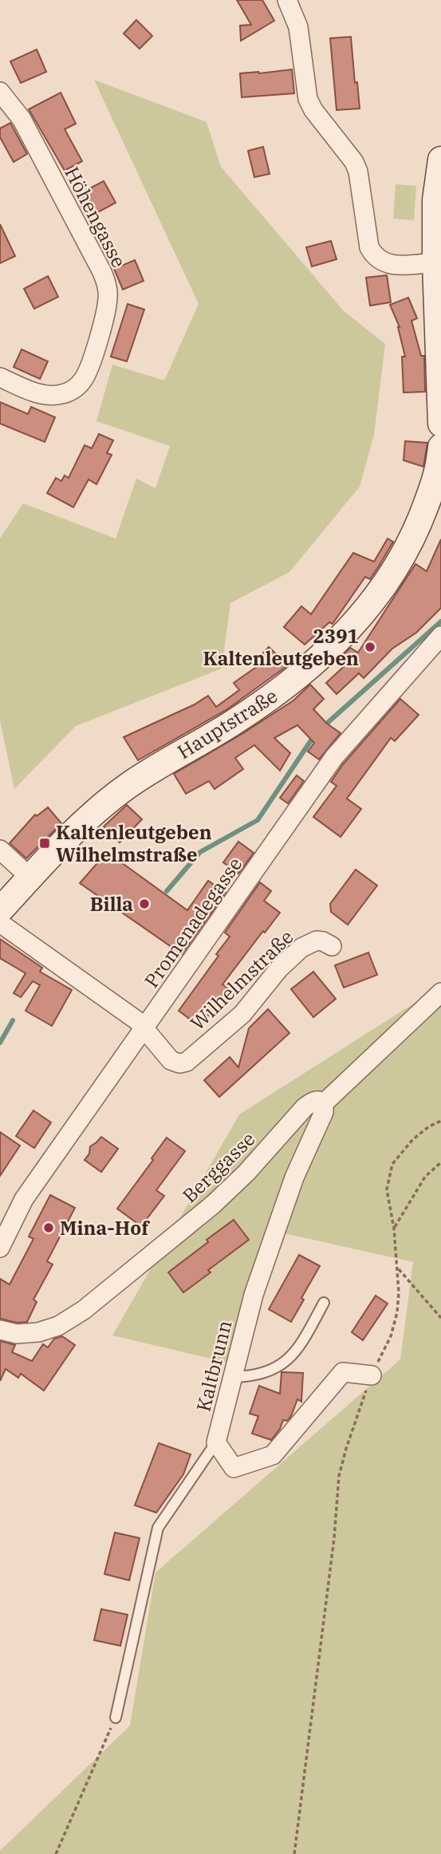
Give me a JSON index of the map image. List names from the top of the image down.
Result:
{
  "streets": {
    "main road": ["Hauptstraße"],
    "street": [
      "Höhengasse",
      "Promenadegasse",
      "Wilhelmstraße",
      "Berggasse",
      "Kaltbrunn"
    ]
  },
  "crossings": [
    ["Promenadegasse", "Wilhelmstraße"],
    ["Berggasse", "Kaltbrunn"]
  ],
  "places": {
    "other": ["2391 Kaltenleutgeben", "Billa", "Mina-Hof"],
    "transit": ["Kaltenleutgeben Wilhelmstraße"]
  }
}
